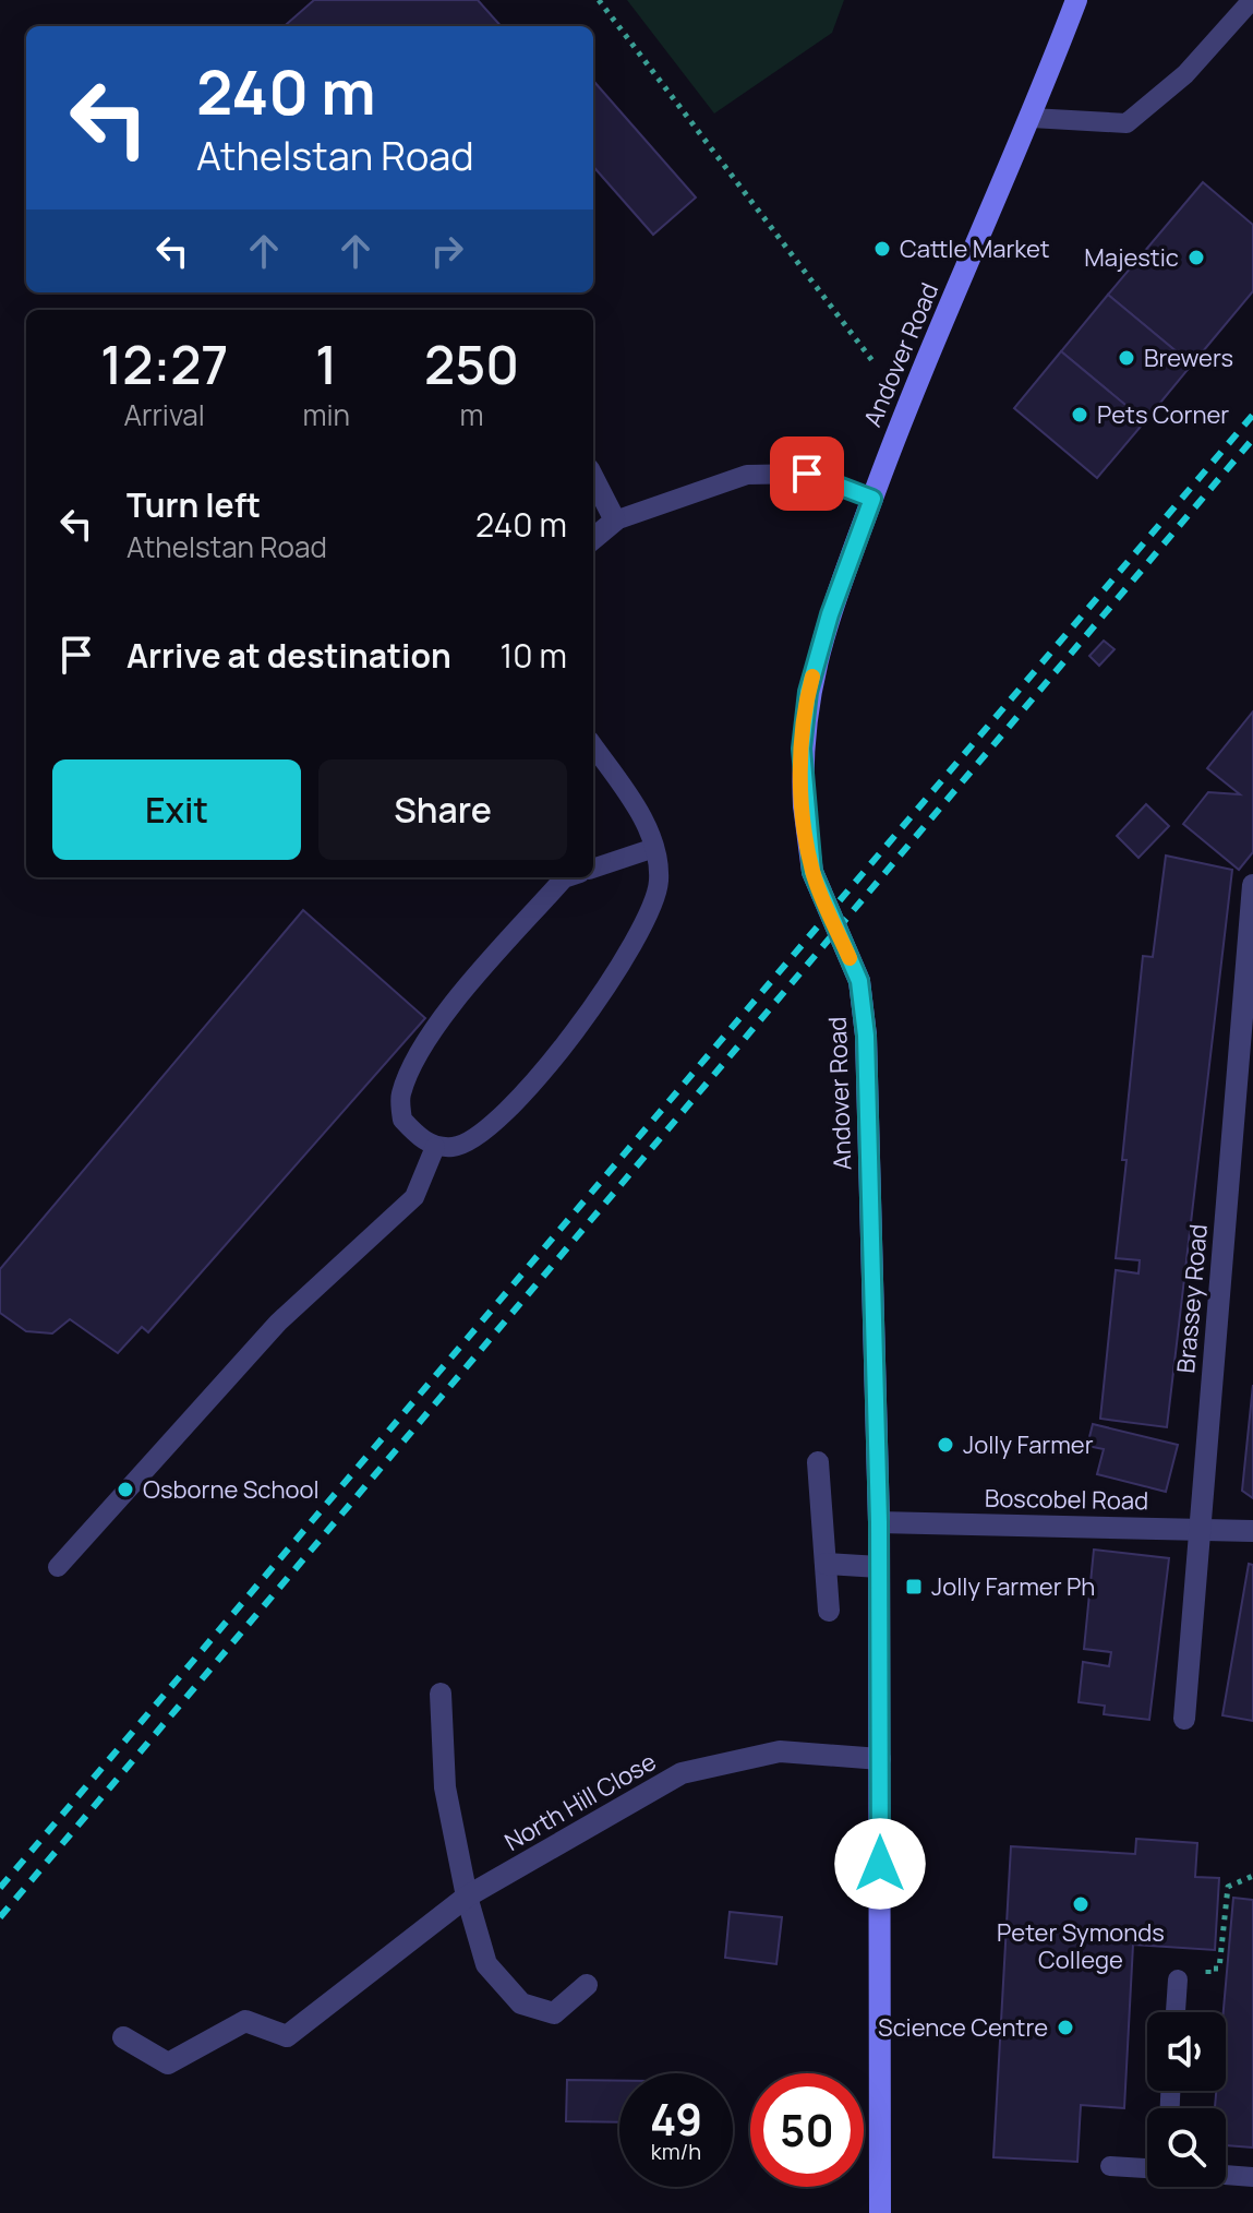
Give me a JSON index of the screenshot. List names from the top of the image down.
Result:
{
  "streets": {
    "main road": ["Andover Road"],
    "street": ["Brassey Road", "Boscobel Road", "North Hill Close"]
  },
  "crossings": [
    ["Andover Road", "Boscobel Road"],
    ["Andover Road", "North Hill Close"],
    ["Brassey Road", "Boscobel Road"]
  ],
  "places": {
    "other": [
      "Cattle Market",
      "Majestic",
      "Brewers",
      "Pets Corner",
      "Jolly Farmer",
      "Osborne School",
      "Peter Symonds College",
      "Science Centre"
    ],
    "transit": ["Jolly Farmer Ph"]
  },
  "page": {
    "turn": ["240 m", "Athelstan Road"],
    "eta": [
      "12:27",
      "Arrival",
      "1",
      "min",
      "250",
      "m"
    ],
    "list": [
      {
        "name": "Turn left",
        "note": "Athelstan Road",
        "value": "240 m"
      },
      {
        "name": "Arrive at destination",
        "value": "10 m"
      }
    ],
    "buttons": ["Exit", "Share"],
    "speed": "49 km/h",
    "limit": "50"
  }
}
